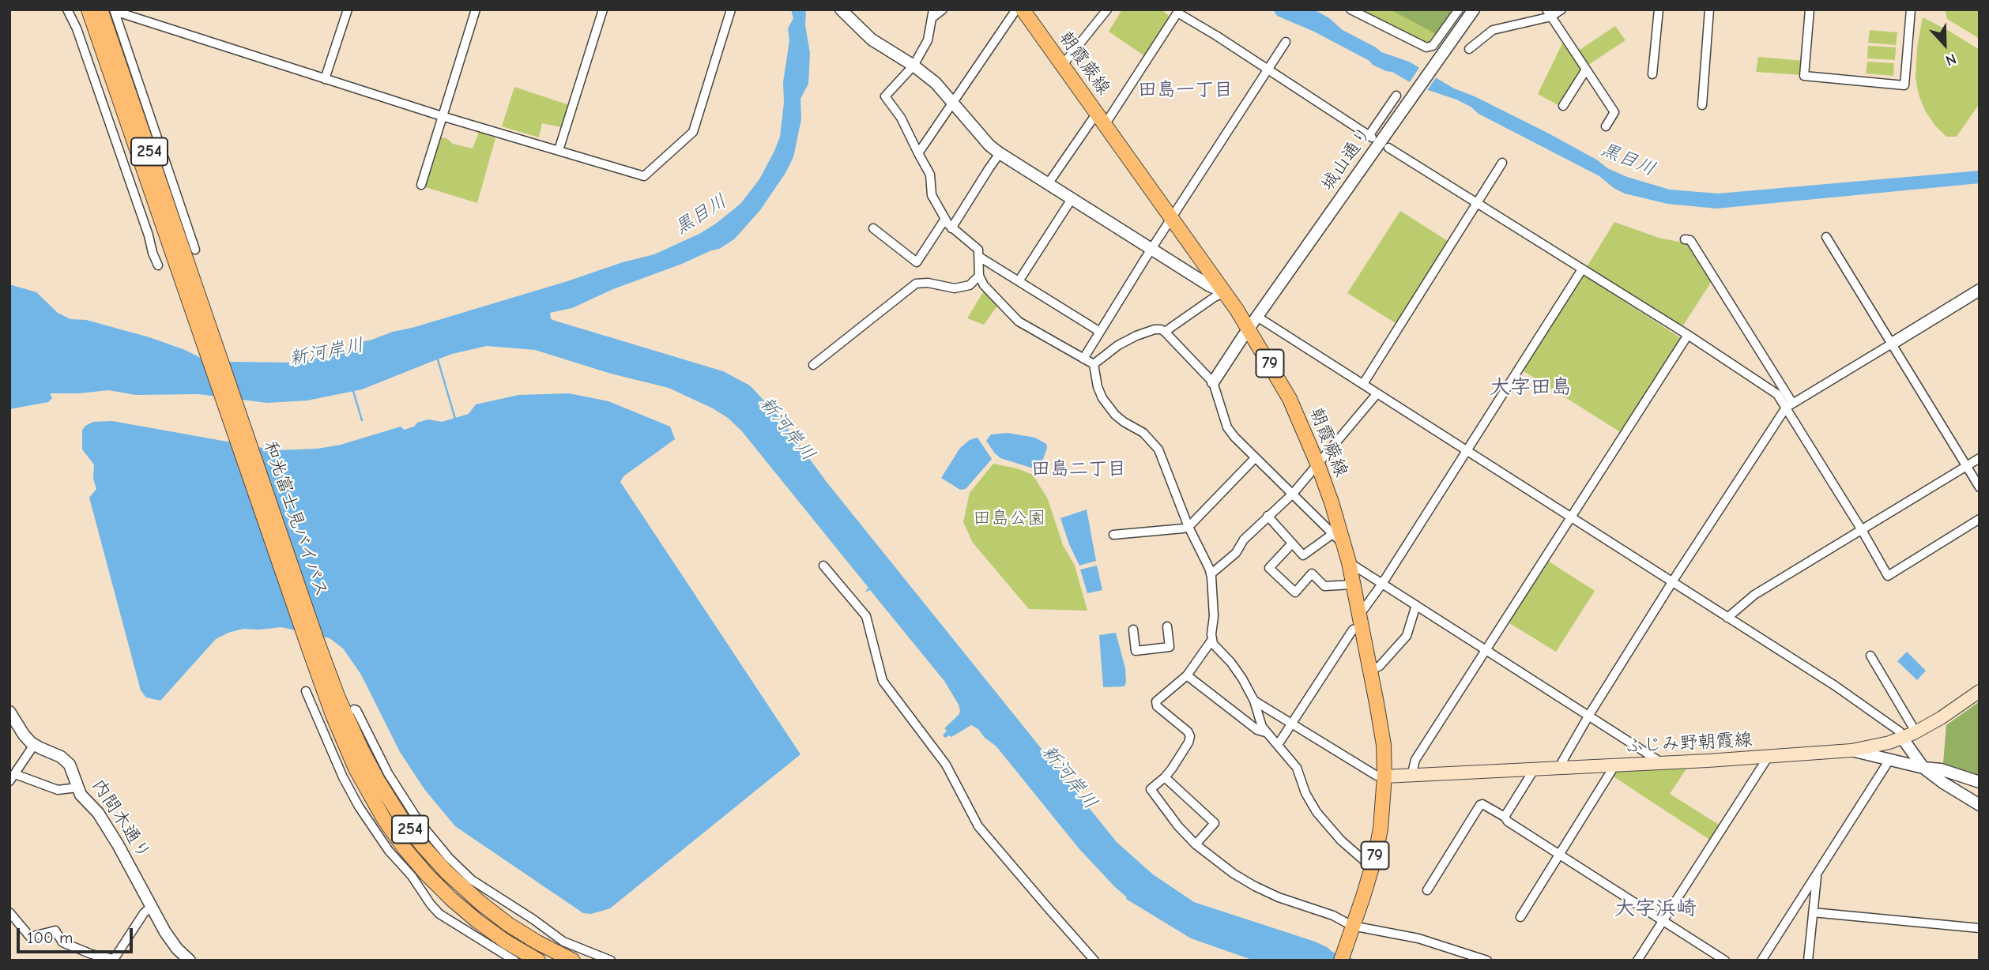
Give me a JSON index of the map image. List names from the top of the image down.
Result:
{
  "streets": {
    "main road": [
      "朝霞蕨線",
      "254",
      "79",
      "和光富士見バイパス",
      "ふじみ野朝霞線"
    ],
    "street": ["城山通り", "内間木通り"]
  },
  "crossings": [
    ["朝霞蕨線", "城山通り"],
    ["朝霞蕨線", "ふじみ野朝霞線"]
  ],
  "districts": [
    "田島一丁目",
    "大字田島",
    "田島二丁目",
    "大字浜崎"
  ],
  "water": ["黒目川", "新河岸川"],
  "parks": ["田島公園"],
  "scale_bar": "100 m",
  "north": "bottom"
}
